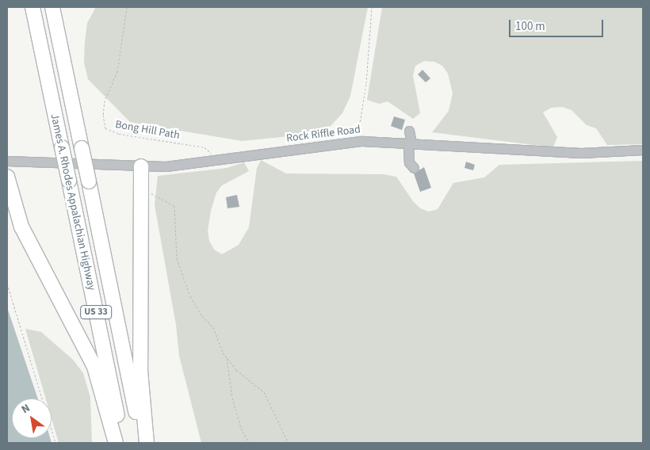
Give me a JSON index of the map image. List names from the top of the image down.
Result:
{
  "streets": {
    "highway": ["James A. Rhodes Appalachian Highway", "US 33"],
    "street": ["Rock Riffle Road"],
    "path": ["Bong Hill Path"]
  },
  "scale_bar": "100 m",
  "north": "top left"
}
